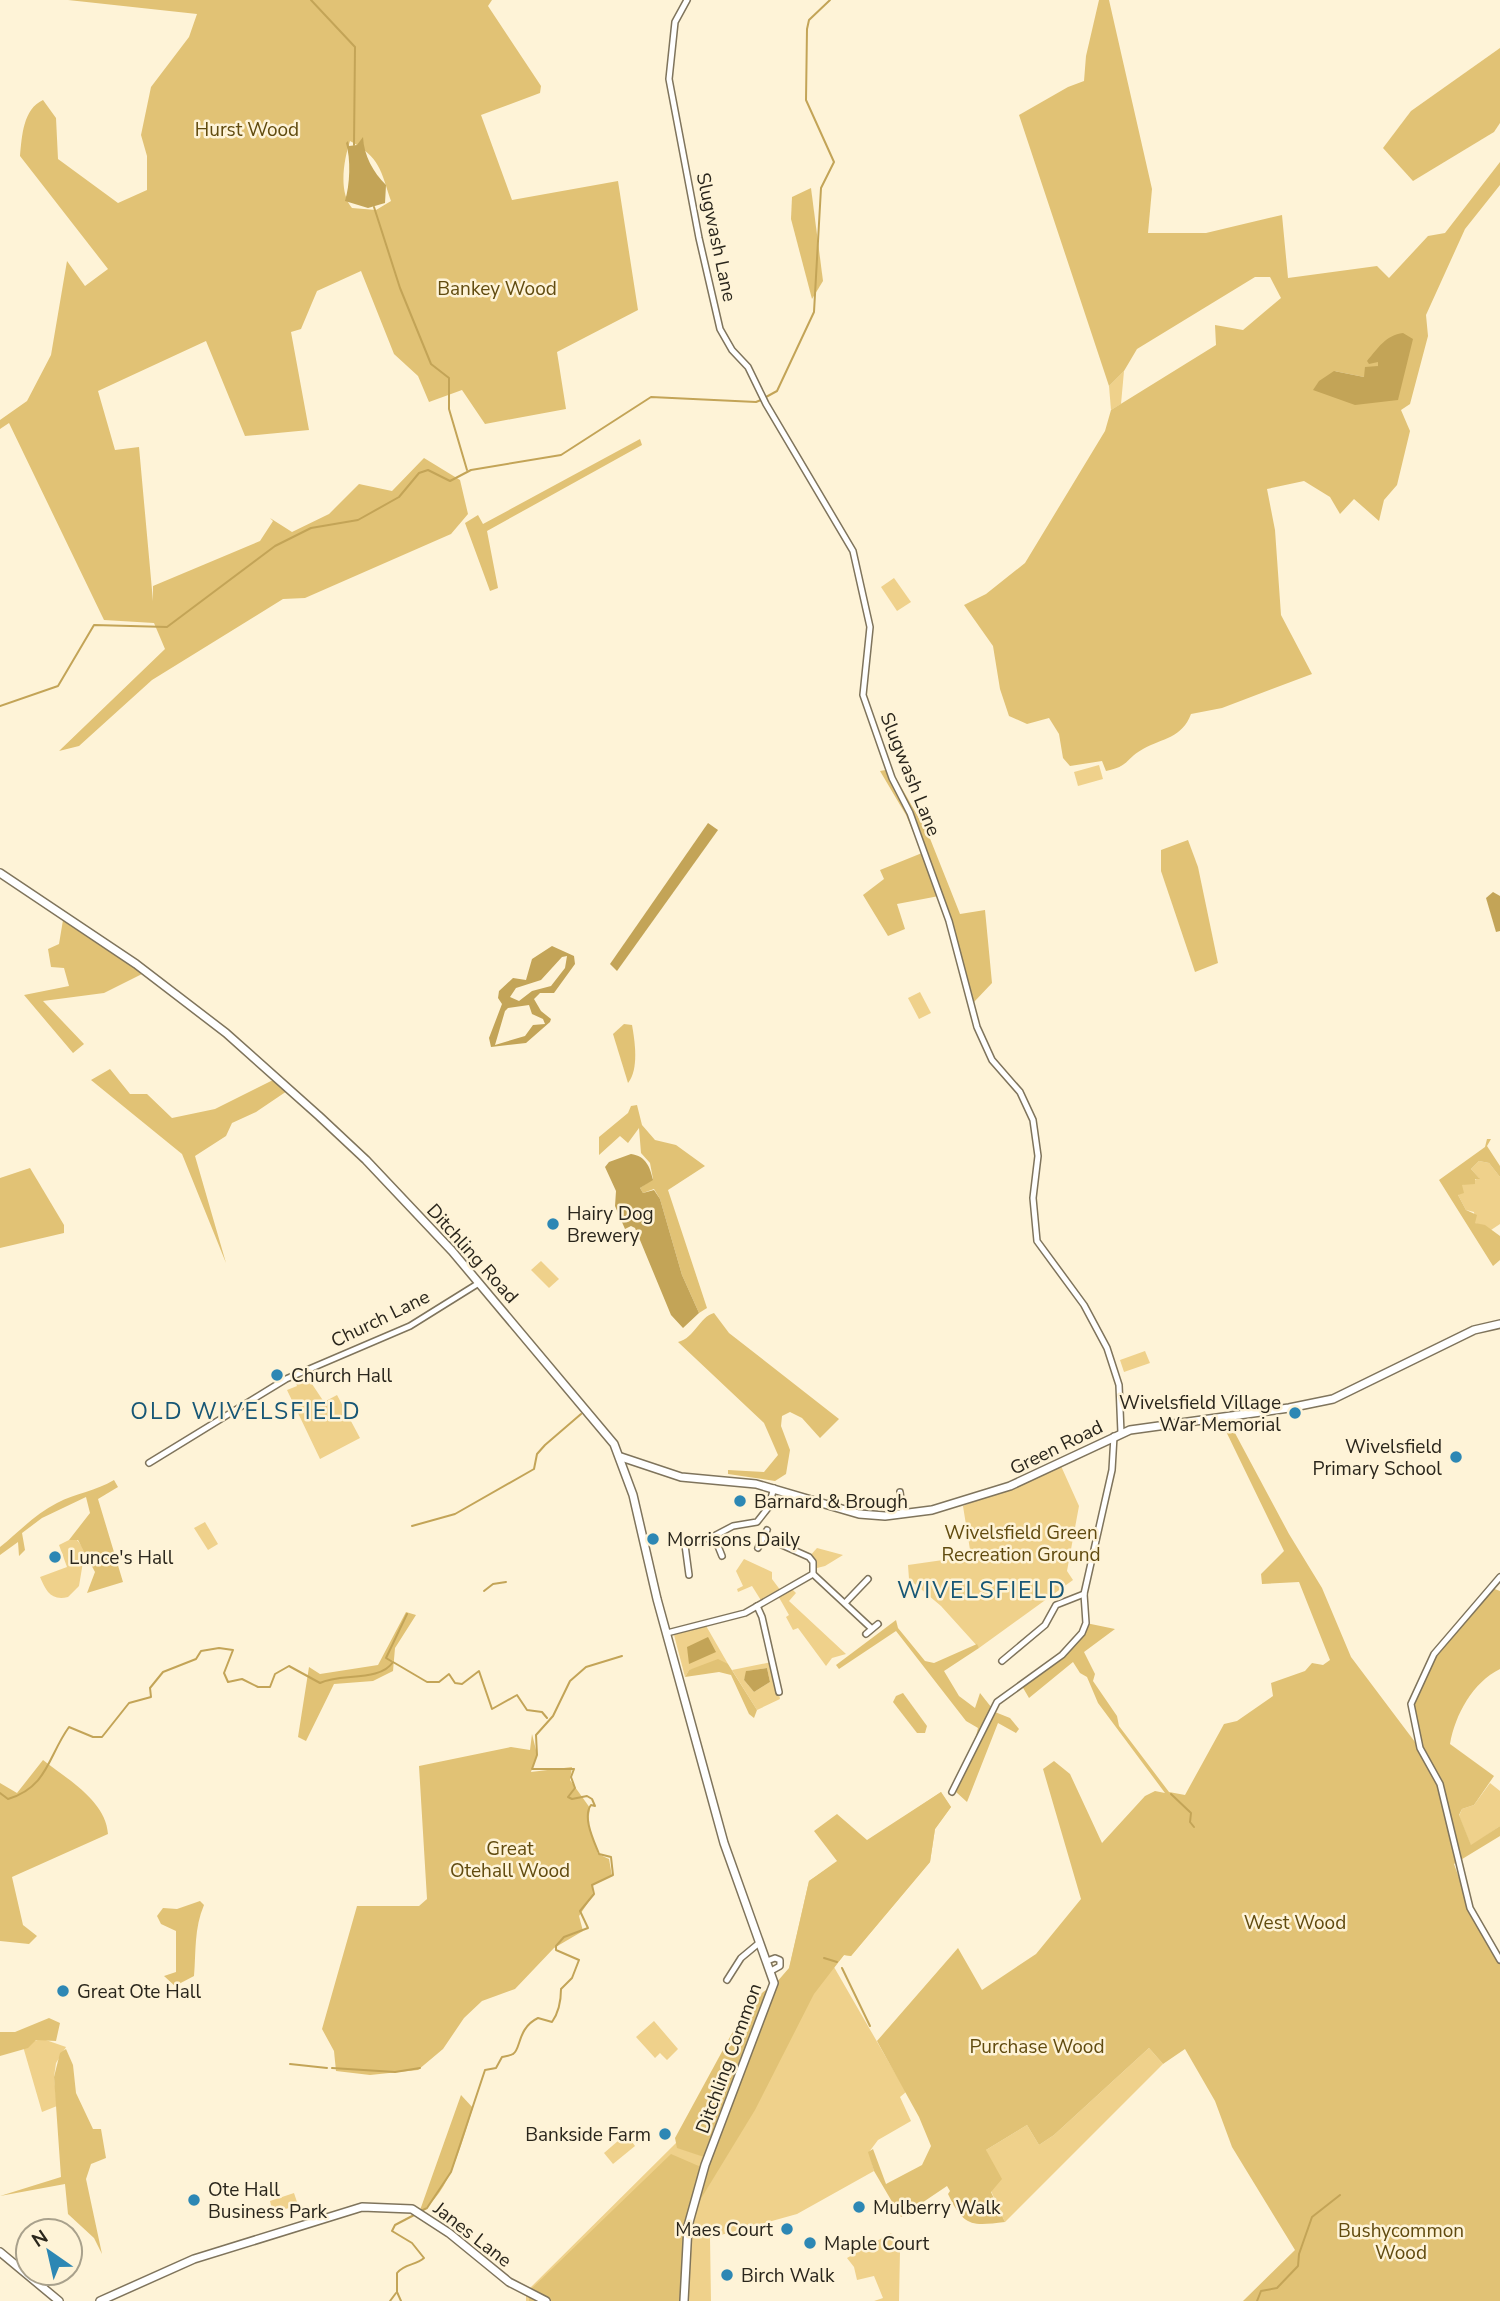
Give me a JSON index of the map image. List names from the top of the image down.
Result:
{
  "streets": {
    "main road": [
      "Ditchling Road",
      "Green Road",
      "Ditchling Common",
      "Janes Lane"
    ],
    "street": ["Slugwash Lane", "Church Lane"]
  },
  "crossings": [
    ["Slugwash Lane", "Green Road"],
    ["Ditchling Road", "Church Lane"],
    ["Ditchling Road", "Green Road"],
    ["Ditchling Road", "Ditchling Common"]
  ],
  "districts": ["OLD WIVELSFIELD", "WIVELSFIELD"],
  "parks": [
    "Hurst Wood",
    "Bankey Wood",
    "Wivelsfield Green Recreation Ground",
    "Great Otehall Wood",
    "West Wood",
    "Purchase Wood",
    "Bushycommon Wood"
  ],
  "places": [
    "Hairy Dog Brewery",
    "Church Hall",
    "Wivelsfield Village War Memorial",
    "Wivelsfield Primary School",
    "Barnard & Brough",
    "Morrisons Daily",
    "Lunce's Hall",
    "Great Ote Hall",
    "Bankside Farm",
    "Ote Hall Business Park",
    "Mulberry Walk",
    "Maes Court",
    "Maple Court",
    "Birch Walk"
  ],
  "north": "top left"
}
